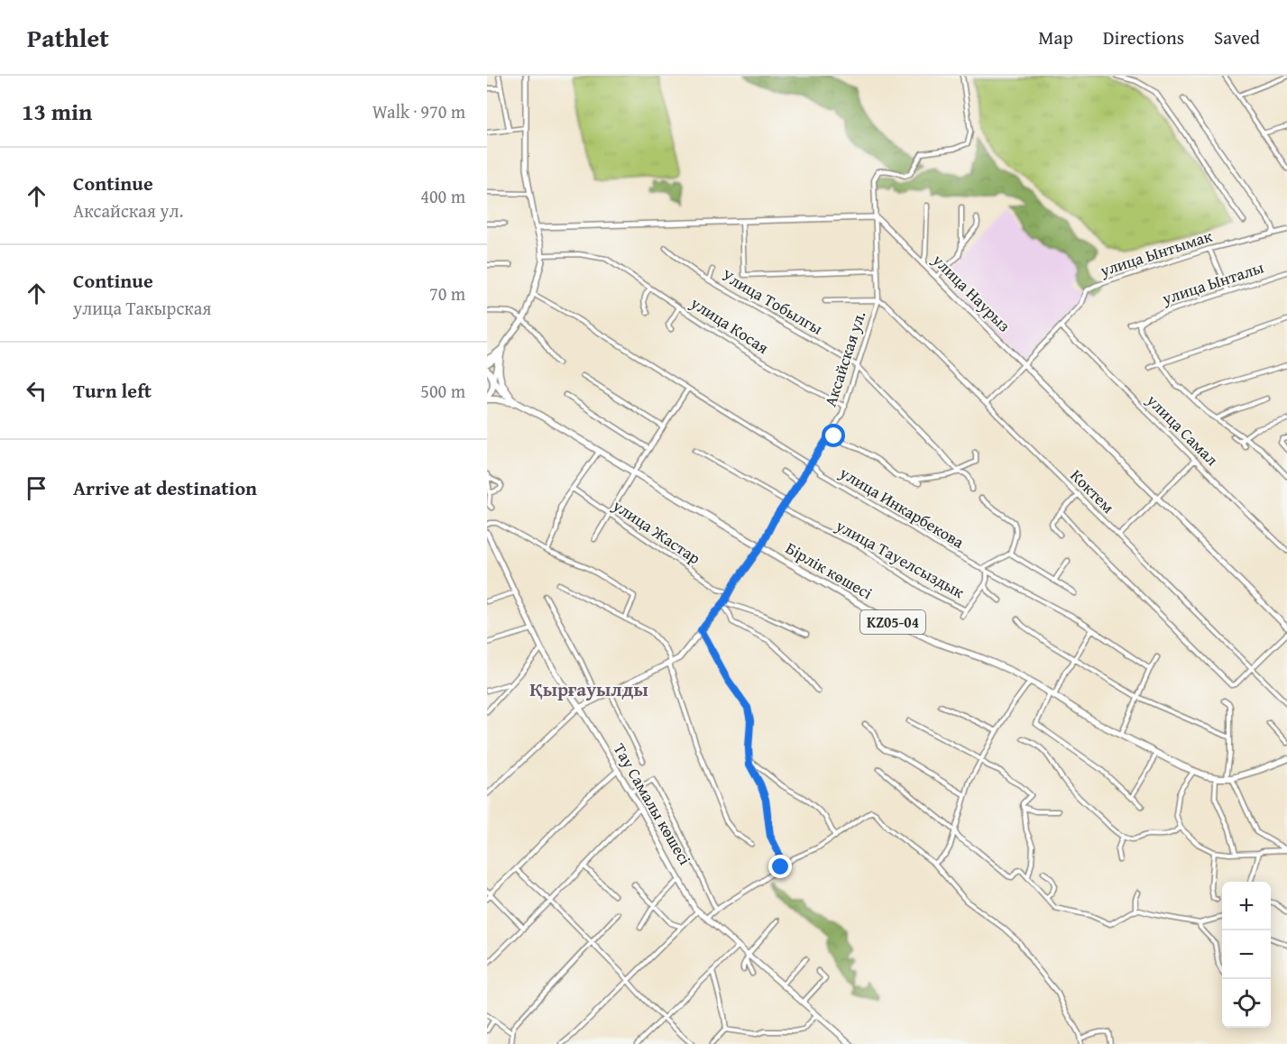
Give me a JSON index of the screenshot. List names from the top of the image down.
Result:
{
  "streets": {
    "main road": ["Бірлік көшесі", "KZ05-04"],
    "street": [
      "улица Ынтымак",
      "улица Ынталы",
      "улица Наурыз",
      "Улица Тобылгы",
      "улица Косая",
      "Аксайская ул.",
      "улица Самал",
      "Коктем",
      "улица Инкарбекова",
      "улица Жастар",
      "улица Тауелсыздык",
      "Тау Самалы көшесі"
    ]
  },
  "crossings": [
    ["улица Ынтымак", "улица Наурыз"],
    ["улица Ынтымак", "улица Самал"],
    ["улица Ынтымак", "Коктем"],
    ["улица Наурыз", "Аксайская ул."],
    ["Улица Тобылгы", "Аксайская ул."],
    ["улица Косая", "Аксайская ул."],
    ["Аксайская ул.", "Коктем"],
    ["Аксайская ул.", "улица Инкарбекова"],
    ["Аксайская ул.", "улица Жастар"],
    ["Аксайская ул.", "улица Тауелсыздык"],
    ["Аксайская ул.", "Бірлік көшесі"],
    ["улица Инкарбекова", "улица Тауелсыздык"],
    ["Бірлік көшесі", "KZ05-04"]
  ],
  "districts": ["Қырғауылды"],
  "page": {
    "header": "Pathlet",
    "nav": ["Map", "Directions", "Saved"],
    "heading": ["13 min", "Walk · 970 m"],
    "list": [
      ["Continue", "Аксайская ул.", "400 m"],
      ["Continue", "улица Такырская", "70 m"],
      ["Turn left", "500 m"],
      "Arrive at destination"
    ],
    "map_buttons": ["+", "−"]
  }
}
